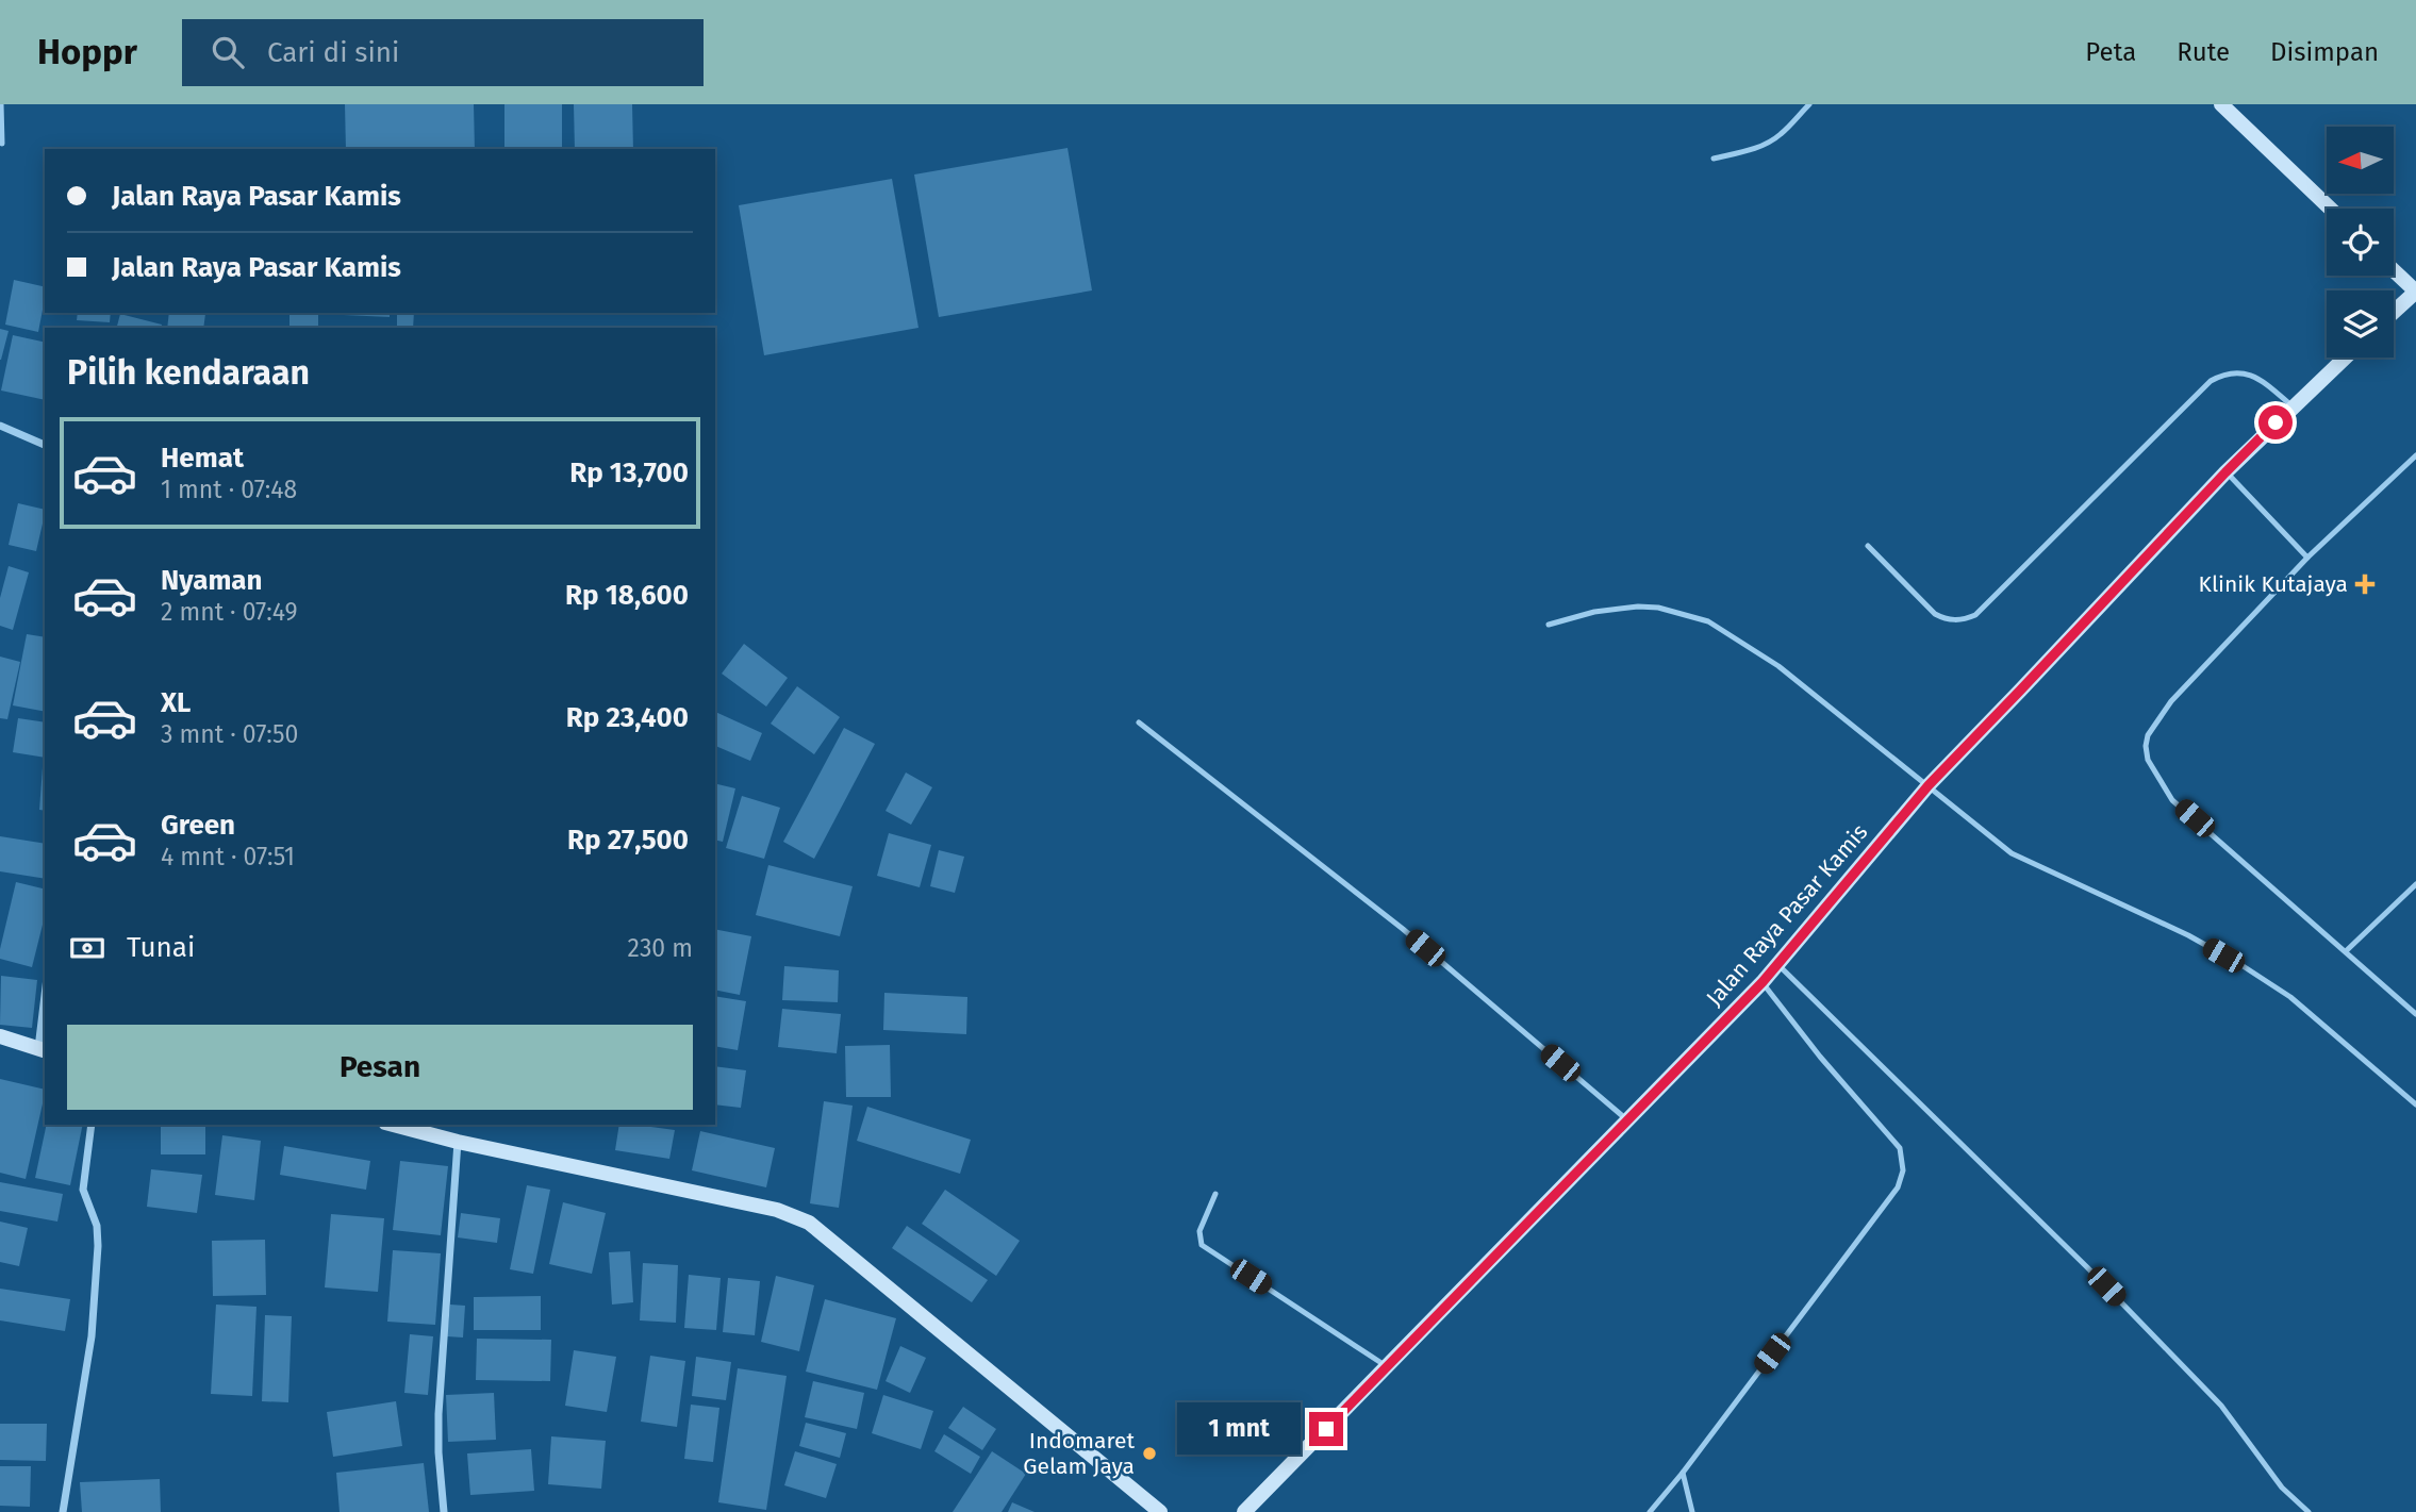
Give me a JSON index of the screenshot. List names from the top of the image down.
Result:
{
  "streets": {
    "main road": ["Jalan Raya Pasar Kamis"]
  },
  "places": {
    "health": ["Klinik Kutajaya"],
    "other": ["Indomaret Gelam Jaya"]
  },
  "north": "left",
  "page": {
    "header": "Hoppr",
    "search": "Cari di sini",
    "nav": ["Peta", "Rute", "Disimpan"],
    "banner": ["Jalan Raya Pasar Kamis", "Jalan Raya Pasar Kamis"],
    "heading": "Pilih kendaraan",
    "list": [
      {
        "name": "Hemat",
        "note": "1 mnt · 07:48",
        "value": "Rp 13,700"
      },
      {
        "name": "Nyaman",
        "note": "2 mnt · 07:49",
        "value": "Rp 18,600"
      },
      {
        "name": "XL",
        "note": "3 mnt · 07:50",
        "value": "Rp 23,400"
      },
      {
        "name": "Green",
        "note": "4 mnt · 07:51",
        "value": "Rp 27,500"
      }
    ],
    "pay": ["Tunai", "230 m"],
    "buttons": "Pesan",
    "bubble": "1 mnt"
  }
}
